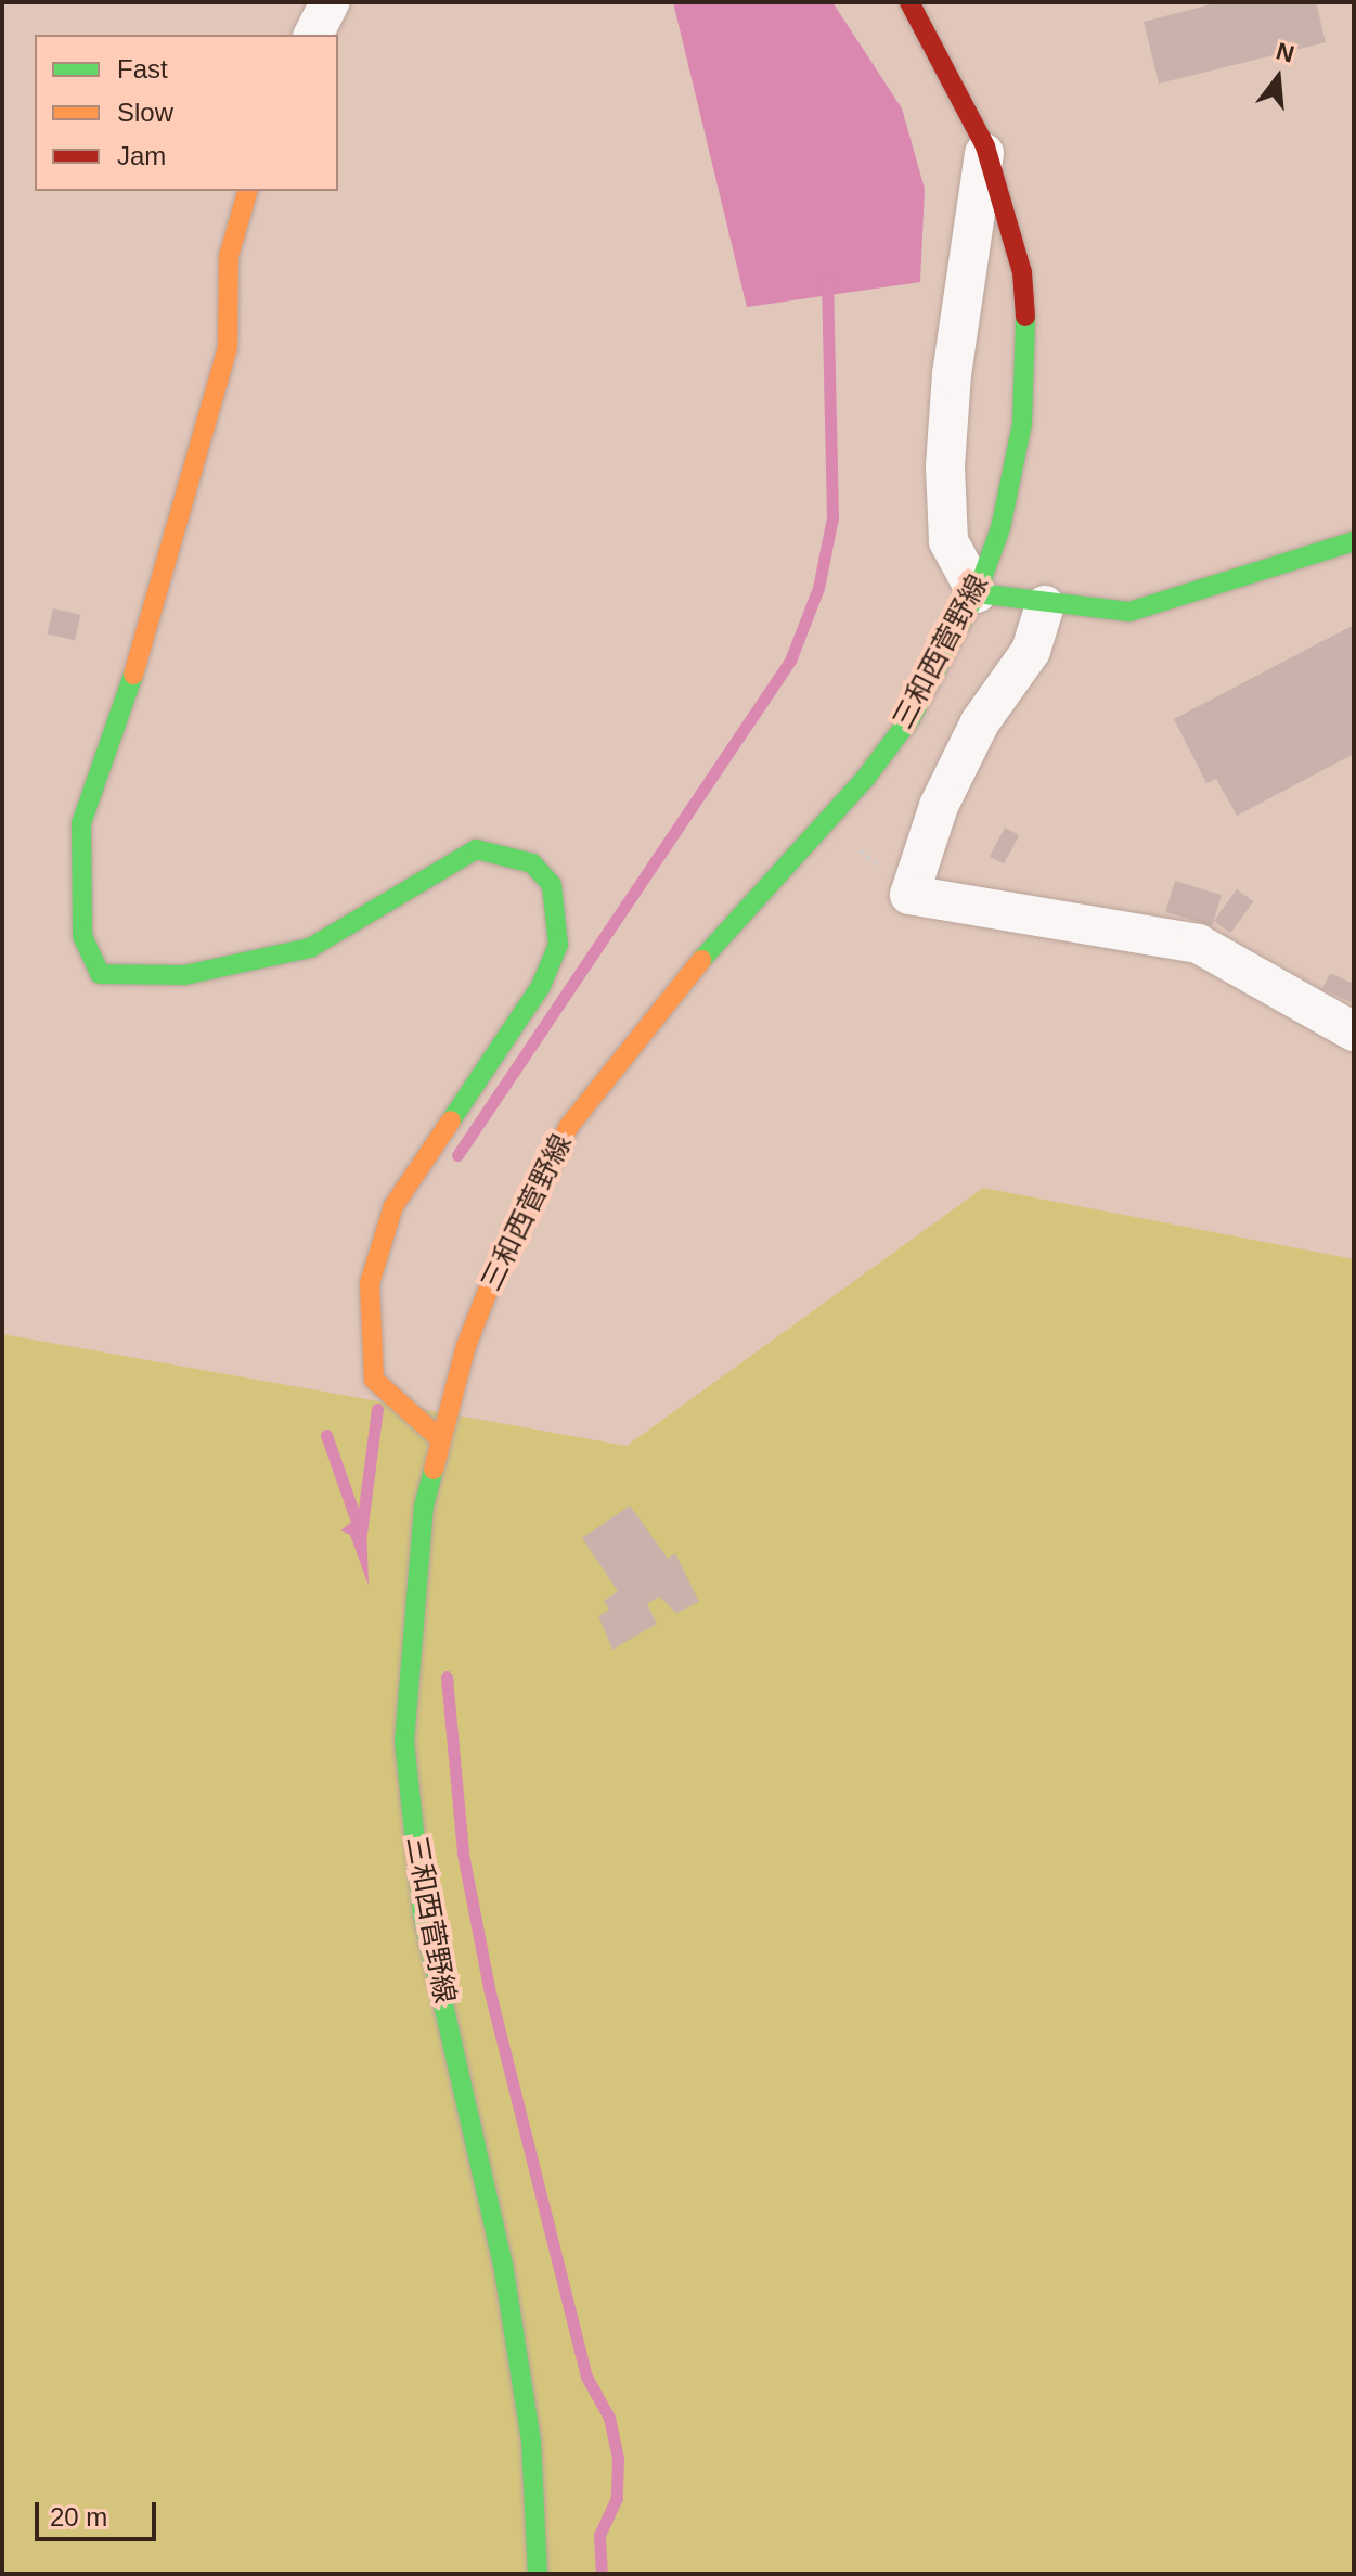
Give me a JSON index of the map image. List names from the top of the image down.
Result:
{
  "streets": {
    "main road": ["三和西菅野線"]
  },
  "legend": ["Fast", "Slow", "Jam"],
  "scale_bar": "20 m",
  "north": "top"
}
